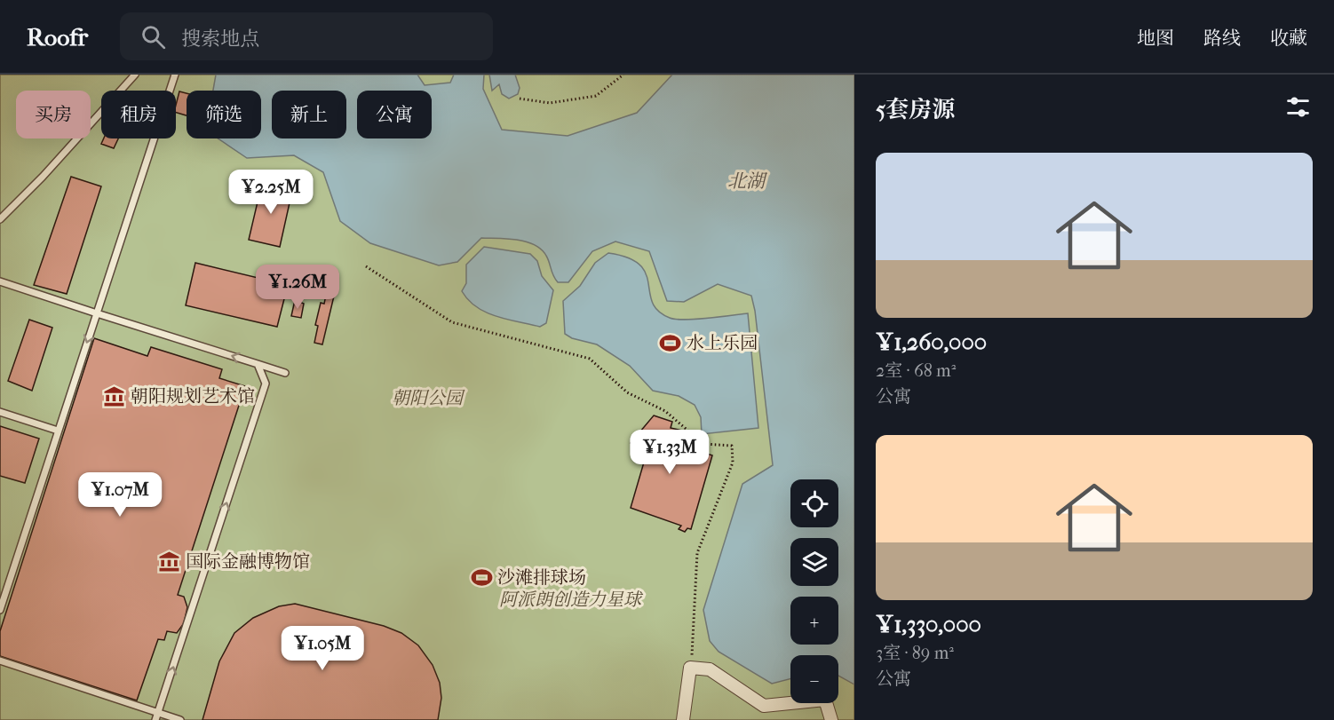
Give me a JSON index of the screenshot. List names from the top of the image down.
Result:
{
  "water": ["北湖"],
  "parks": ["朝阳公园", "阿派朗创造力星球"],
  "places": {
    "sports": ["水上乐园", "沙滩排球场"],
    "museum": ["朝阳规划艺术馆", "国际金融博物馆"]
  },
  "page": {
    "header": "Roofr",
    "search": "搜索地点",
    "nav": ["地图", "路线", "收藏"],
    "heading": "5套房源",
    "chip": [
      "买房",
      "租房",
      "筛选",
      "新上",
      "公寓"
    ],
    "list": [
      {
        "name": "¥1,260,000",
        "note": "2室 · 68 m² · 公寓"
      },
      {
        "name": "¥1,330,000",
        "note": "3室 · 89 m² · 公寓"
      }
    ],
    "price": [
      "¥2.25M",
      "¥1.26M",
      "¥1.33M",
      "¥1.07M",
      "¥1.05M"
    ],
    "map_buttons": ["+", "−"]
  }
}
